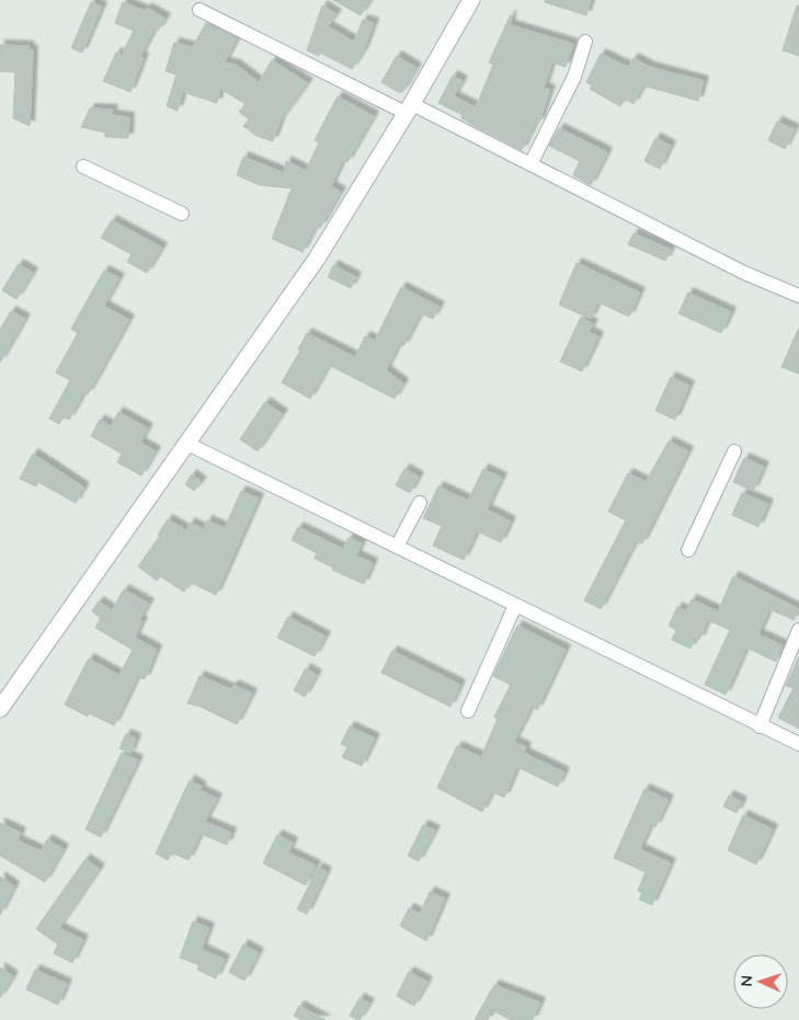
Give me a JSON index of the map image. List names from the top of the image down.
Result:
{
  "north": "left"
}
